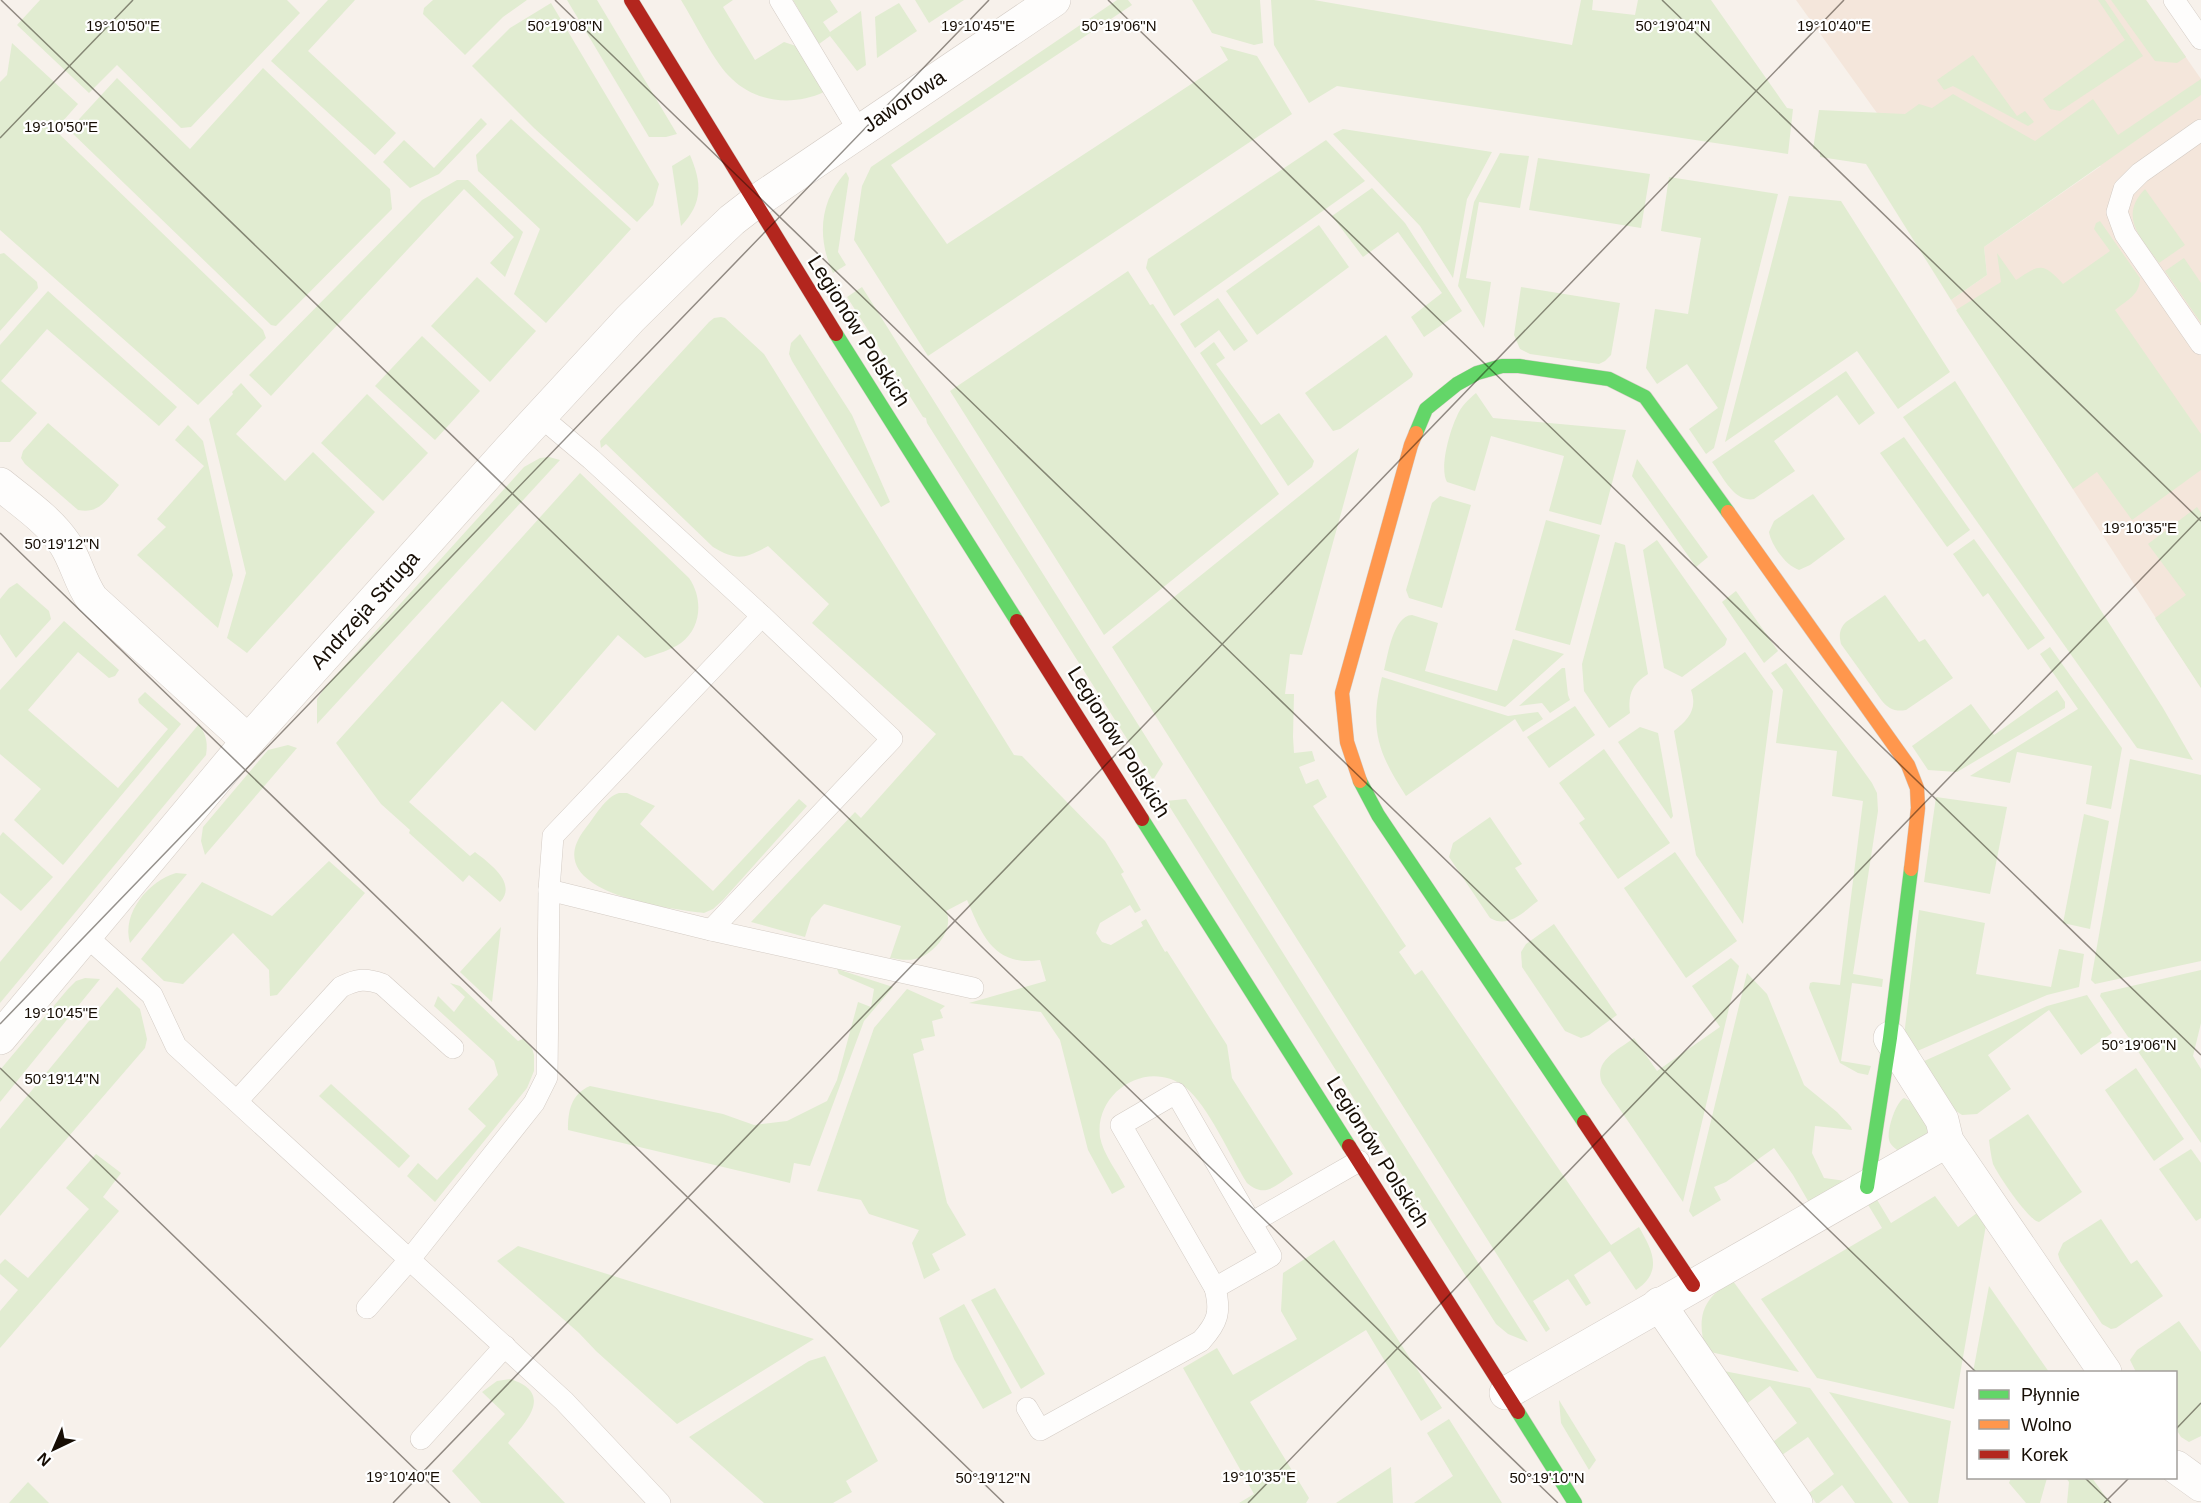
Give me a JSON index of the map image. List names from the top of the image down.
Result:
{
  "streets": {
    "street": ["Jaworowa", "Legionów Polskich", "Andrzeja Struga"]
  },
  "crossings": [
    ["Jaworowa", "Legionów Polskich"],
    ["Jaworowa", "Andrzeja Struga"],
    ["Legionów Polskich", "Andrzeja Struga"]
  ],
  "legend": ["Płynnie", "Wolno", "Korek"],
  "north": "bottom left",
  "coordinates": [
    "50°19'06\"N",
    "50°19'04\"N",
    "50°19'08\"N",
    "19°10'50\"E",
    "19°10'45\"E",
    "19°10'40\"E",
    "19°10'35\"E",
    "50°19'12\"N",
    "50°19'14\"N",
    "50°19'10\"N"
  ]
}
